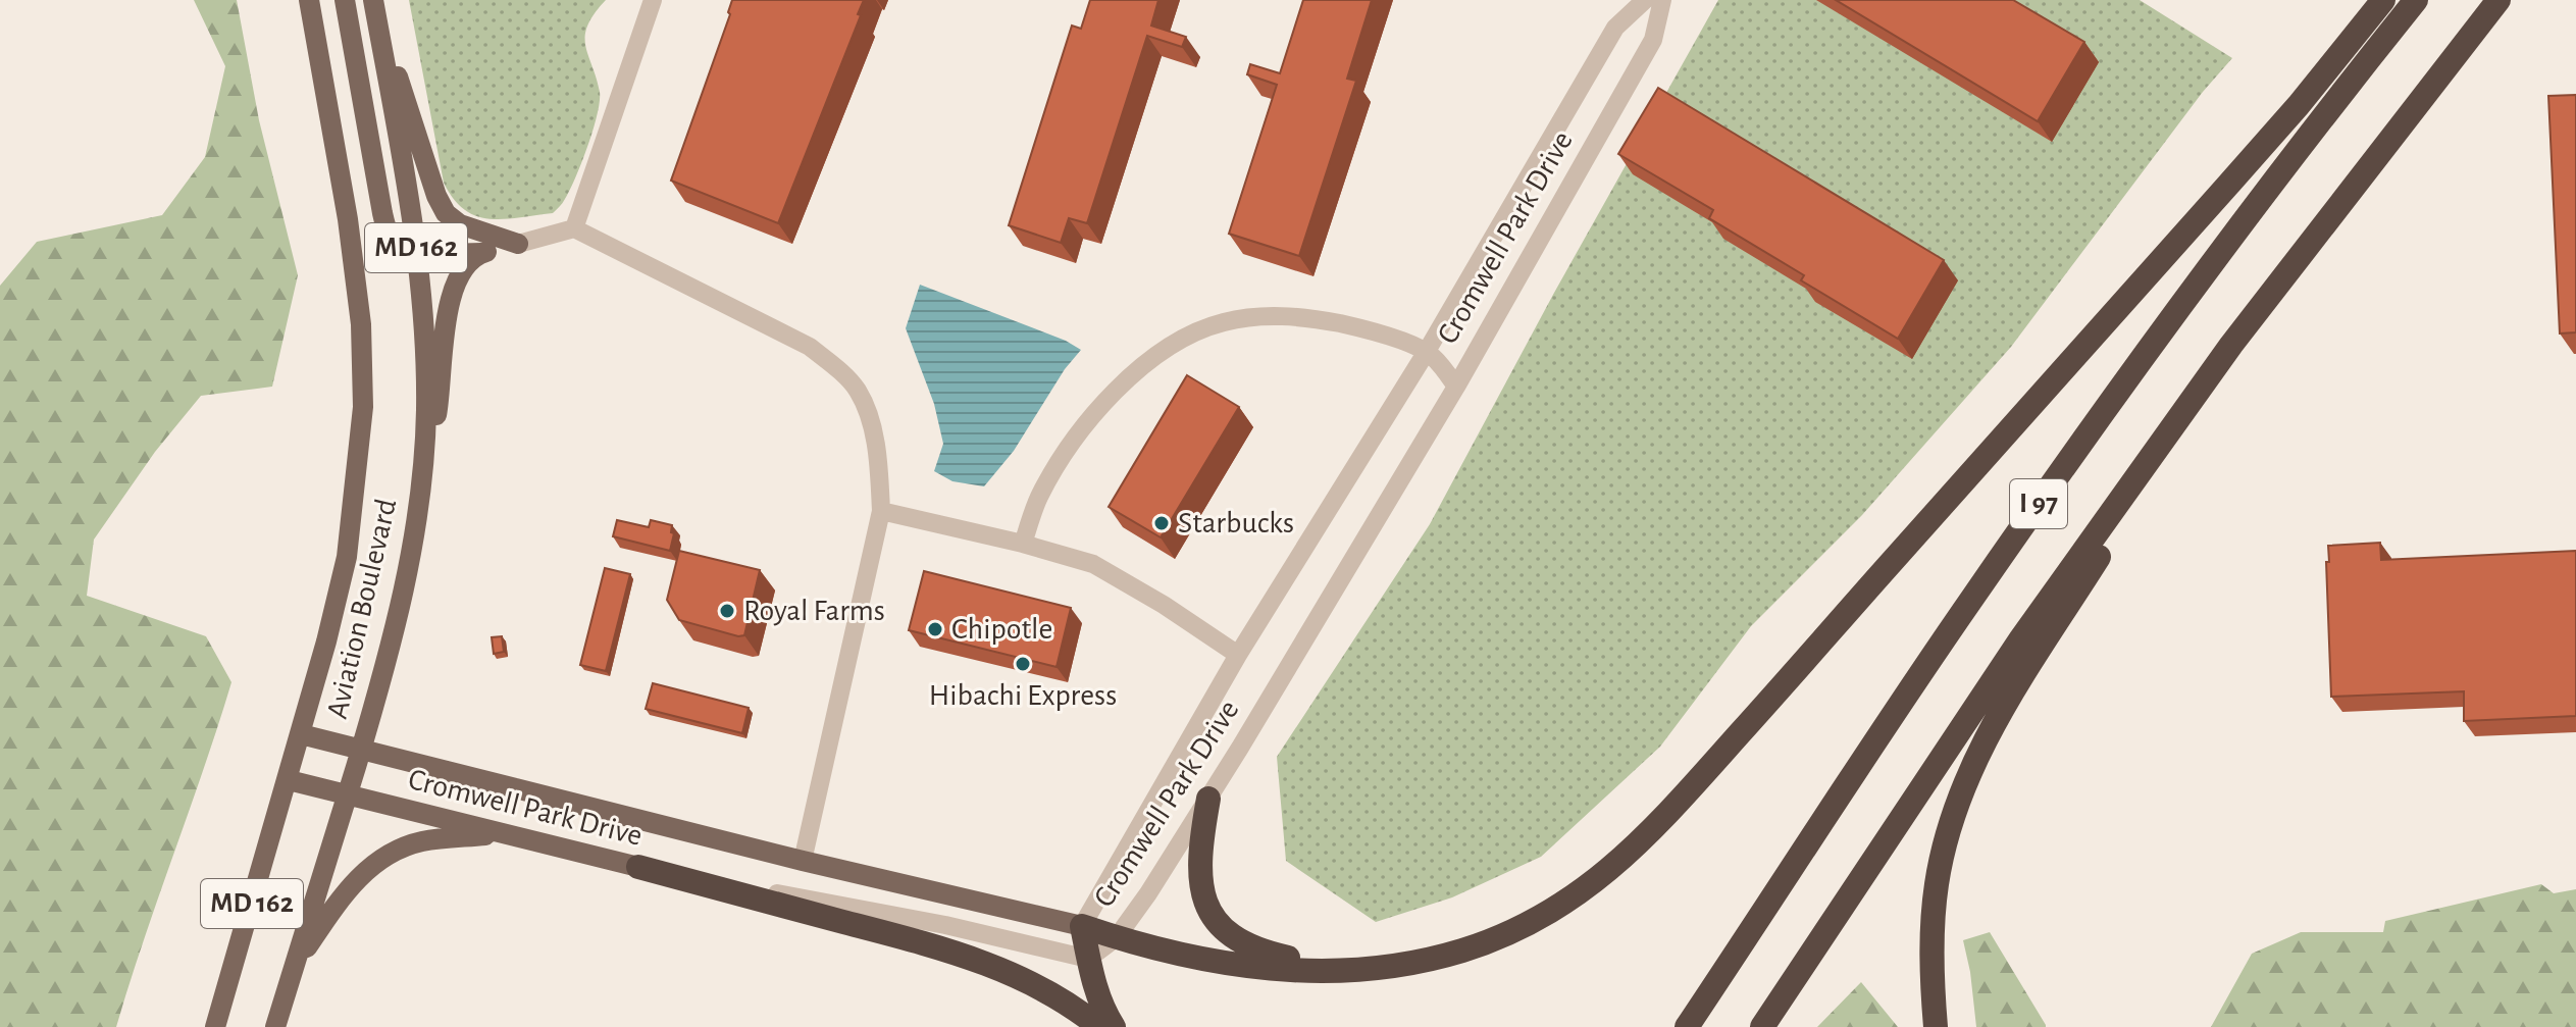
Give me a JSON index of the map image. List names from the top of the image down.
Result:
{
  "streets": {
    "highway": ["I 97"],
    "main road": ["Cromwell Park Drive", "MD 162", "Aviation Boulevard"]
  },
  "crossings": [
    ["Cromwell Park Drive", "Aviation Boulevard"]
  ],
  "places": [
    "Starbucks",
    "Royal Farms",
    "Chipotle",
    "Hibachi Express"
  ]
}
